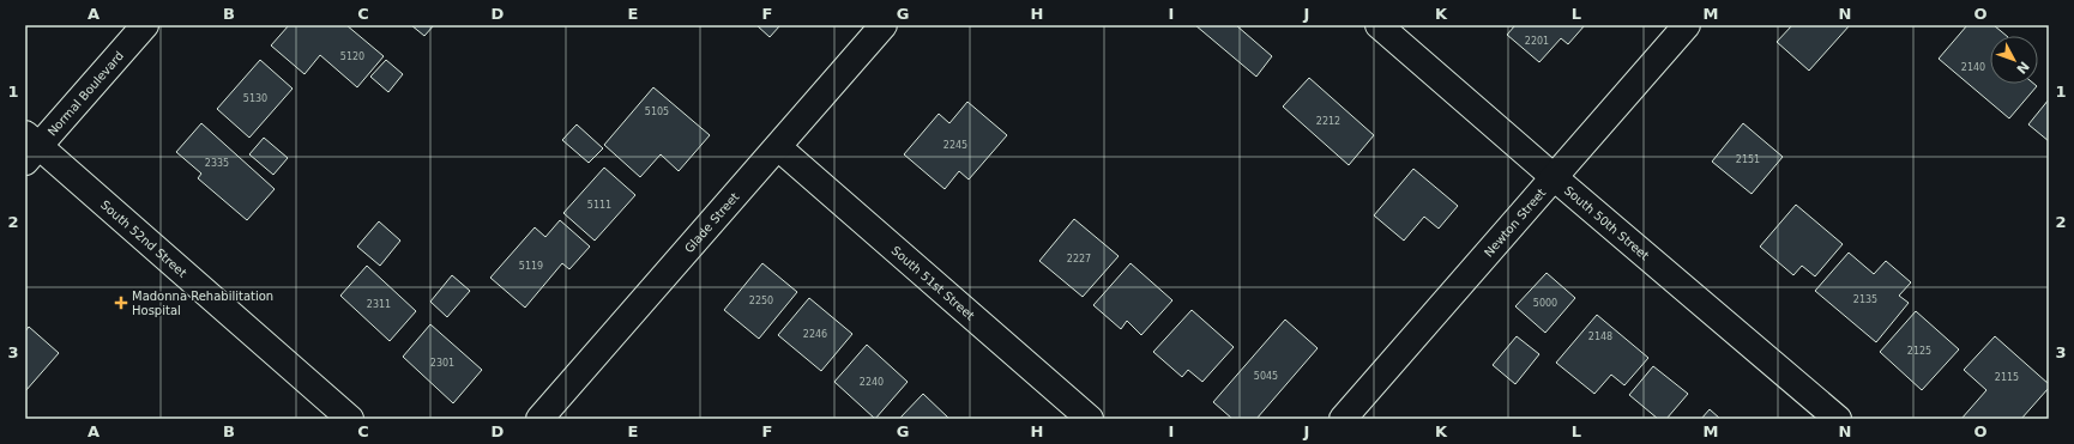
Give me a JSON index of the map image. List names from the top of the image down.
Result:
{
  "streets": {
    "street": [
      "Normal Boulevard",
      "Glade Street",
      "Newton Street",
      "South 50th Street",
      "South 52nd Street",
      "South 51st Street"
    ]
  },
  "crossings": [
    ["Normal Boulevard", "South 52nd Street"],
    ["Glade Street", "South 51st Street"],
    ["Newton Street", "South 50th Street"]
  ],
  "places": {
    "health": ["Madonna Rehabilitation Hospital"]
  },
  "house_numbers": [
    "2201",
    "5120",
    "2140",
    "5130",
    "5105",
    "2212",
    "2245",
    "2151",
    "2335",
    "5111",
    "2227",
    "5119",
    "2135",
    "2250",
    "5000",
    "2311",
    "2246",
    "2148",
    "2125",
    "2301",
    "5045",
    "2115",
    "2240"
  ],
  "north": "bottom right",
  "grid": {
    "columns": [
      "A",
      "B",
      "C",
      "D",
      "E",
      "F",
      "G",
      "H",
      "I",
      "J",
      "K",
      "L",
      "M",
      "N",
      "O"
    ],
    "rows": ["1", "2", "3"]
  }
}
